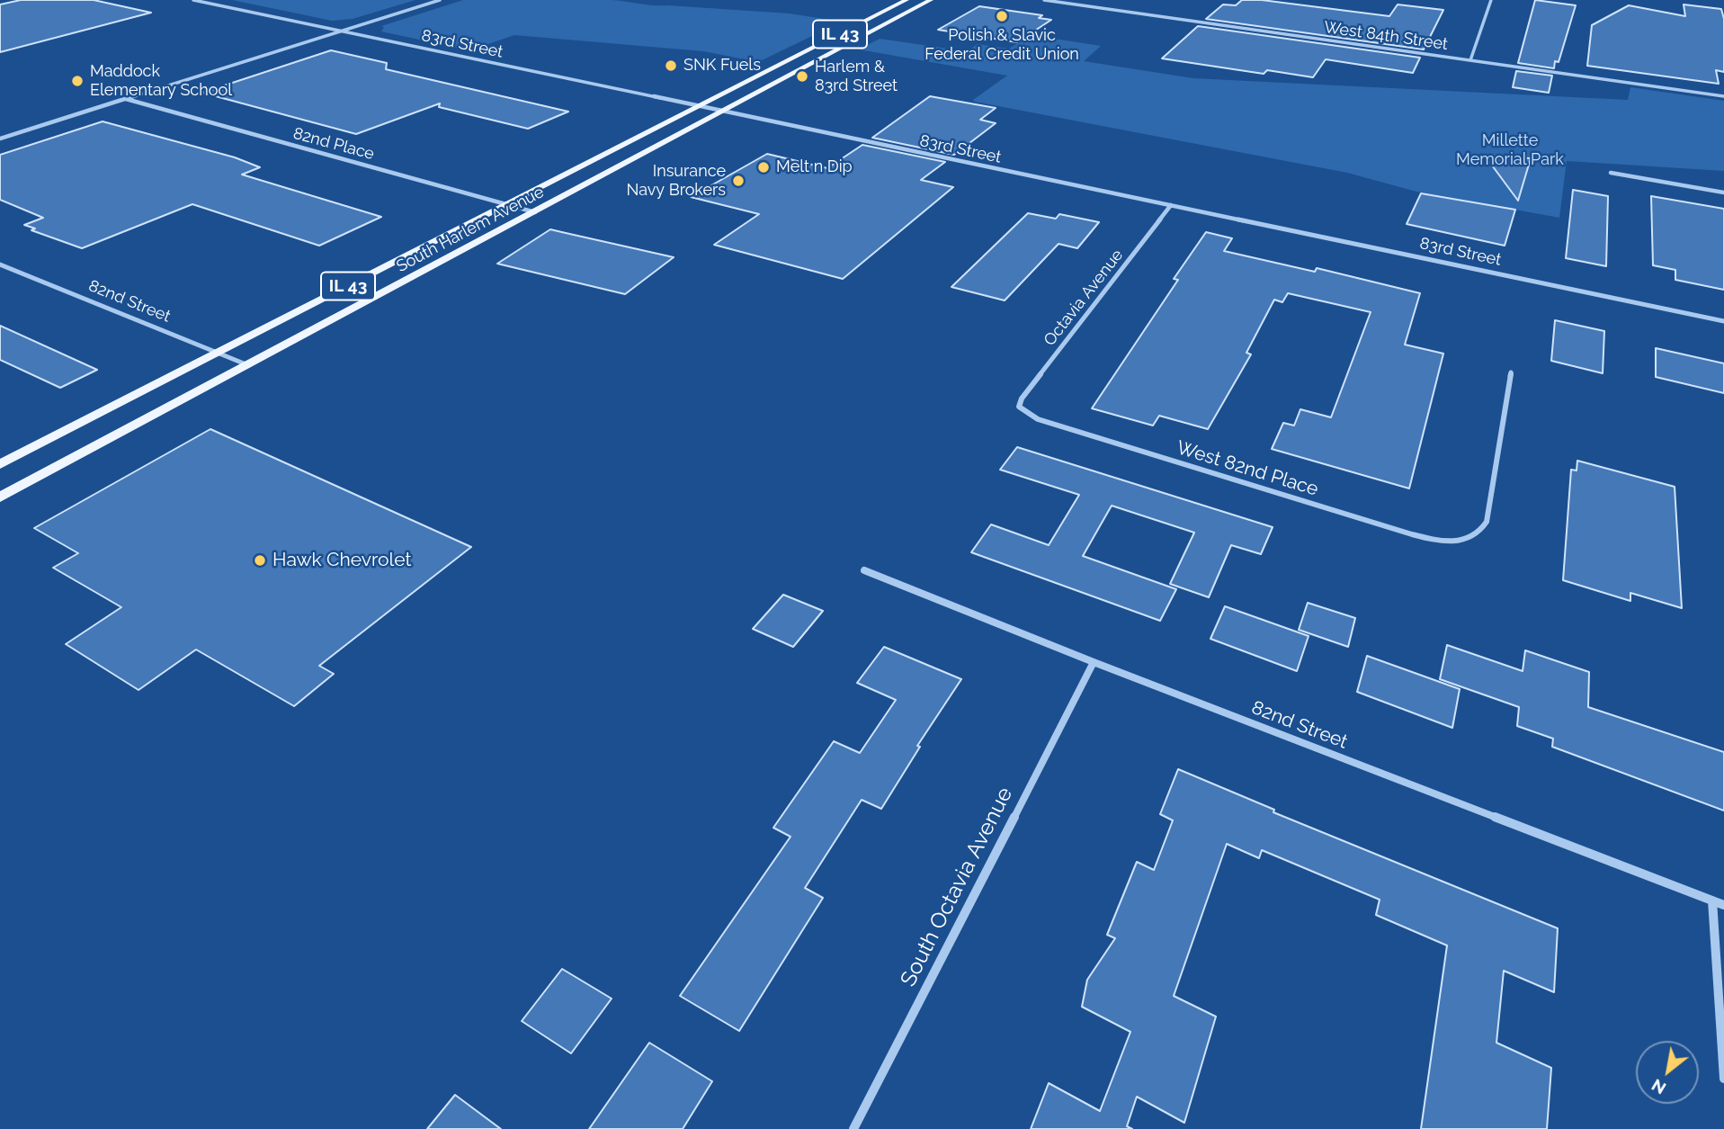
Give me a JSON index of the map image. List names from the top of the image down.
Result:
{
  "streets": {
    "main road": ["IL 43", "South Harlem Avenue"],
    "street": [
      "West 84th Street",
      "83rd Street",
      "82nd Place",
      "Octavia Avenue",
      "82nd Street",
      "West 82nd Place",
      "South Octavia Avenue"
    ]
  },
  "crossings": [
    ["IL 43", "83rd Street"],
    ["IL 43", "South Harlem Avenue"],
    ["83rd Street", "South Harlem Avenue"],
    ["83rd Street", "Octavia Avenue"],
    ["82nd Place", "South Harlem Avenue"],
    ["South Harlem Avenue", "82nd Street"],
    ["Octavia Avenue", "West 82nd Place"],
    ["82nd Street", "South Octavia Avenue"]
  ],
  "parks": ["Millette Memorial Park"],
  "places": [
    "Polish & Slavic Federal Credit Union",
    "SNK Fuels",
    "Harlem & 83rd Street",
    "Maddock Elementary School",
    "Melt n Dip",
    "Insurance Navy Brokers",
    "Hawk Chevrolet"
  ],
  "north": "bottom left"
}
